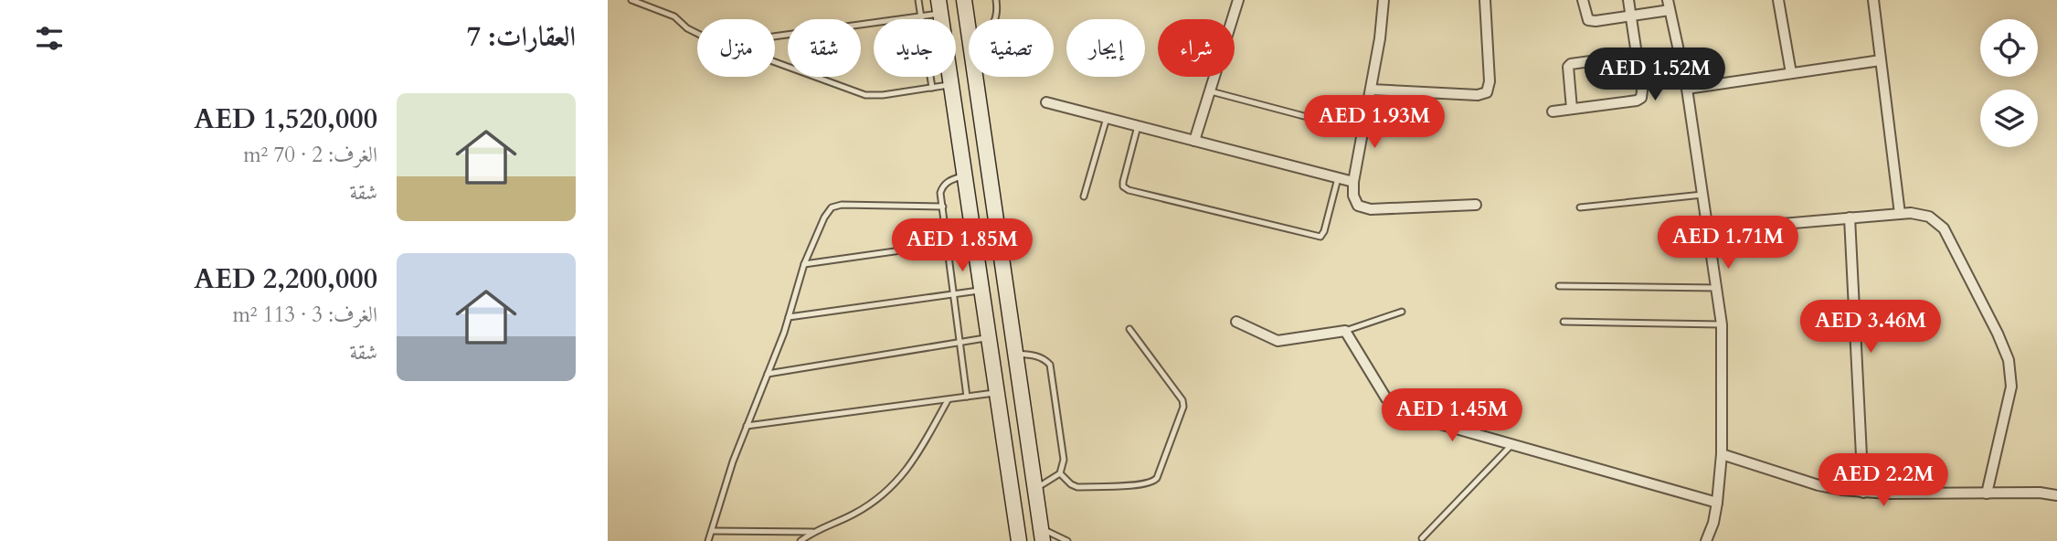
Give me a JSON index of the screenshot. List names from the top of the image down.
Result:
{
  "page": {
    "heading": "العقارات: 7",
    "chip": [
      "شراء",
      "إيجار",
      "تصفية",
      "جديد",
      "شقة",
      "منزل"
    ],
    "price": [
      "AED 1.52M",
      "AED 1.93M",
      "AED 1.71M",
      "AED 1.85M",
      "AED 3.46M",
      "AED 1.45M",
      "AED 2.2M"
    ],
    "list": [
      {
        "name": "AED 1,520,000",
        "note": "الغرف: 2 · 70 m² · شقة"
      },
      {
        "name": "AED 2,200,000",
        "note": "الغرف: 3 · 113 m² · شقة"
      }
    ]
  }
}
